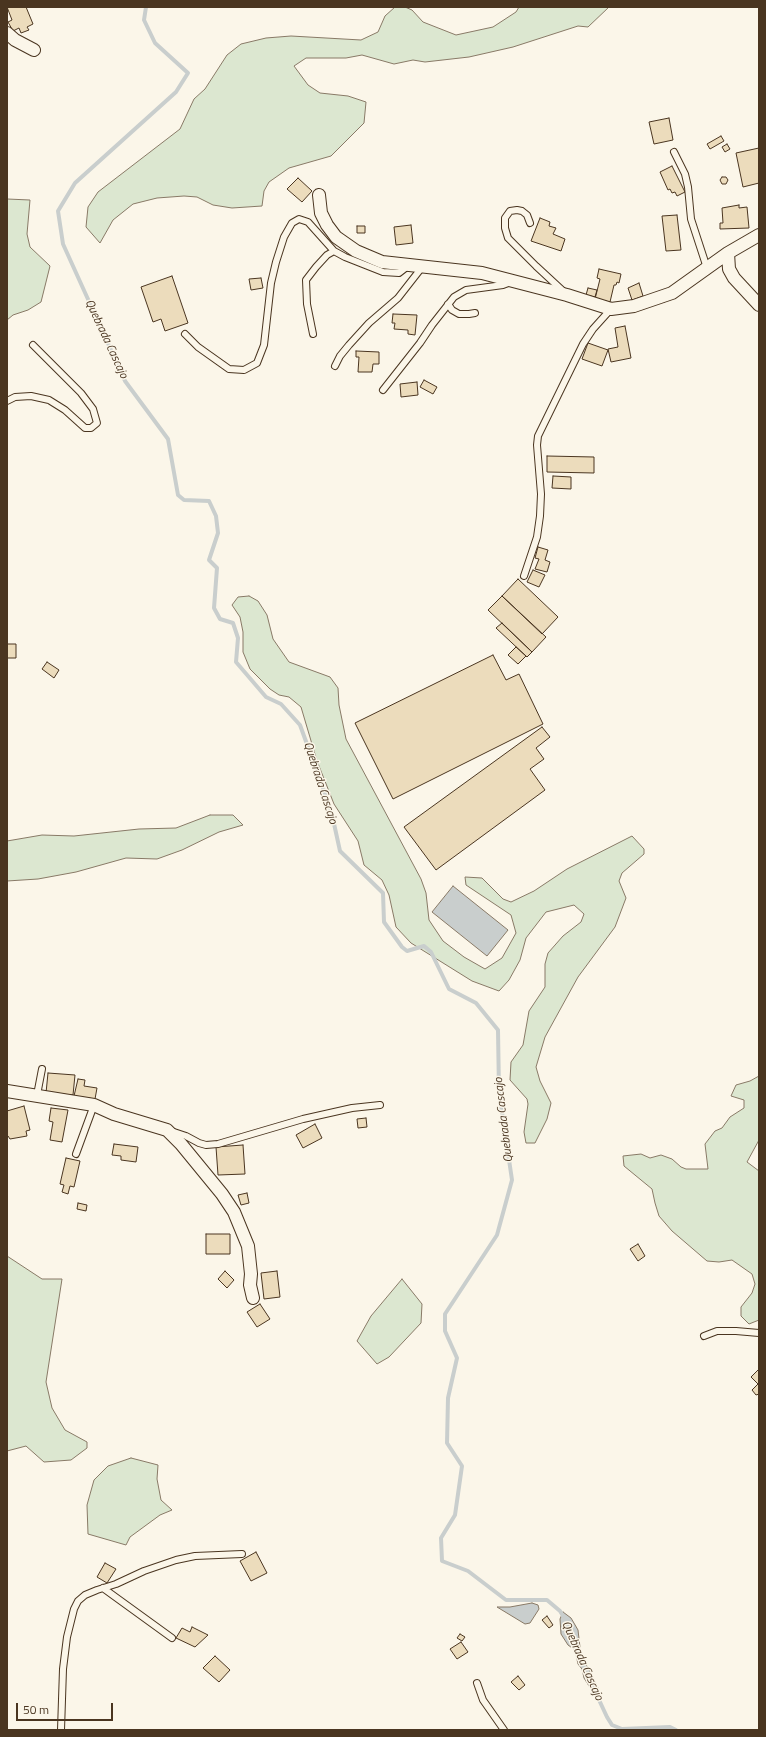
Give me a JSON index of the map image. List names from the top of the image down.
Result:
{
  "water": ["Quebrada Cascajo"],
  "scale_bar": "50 m"
}
